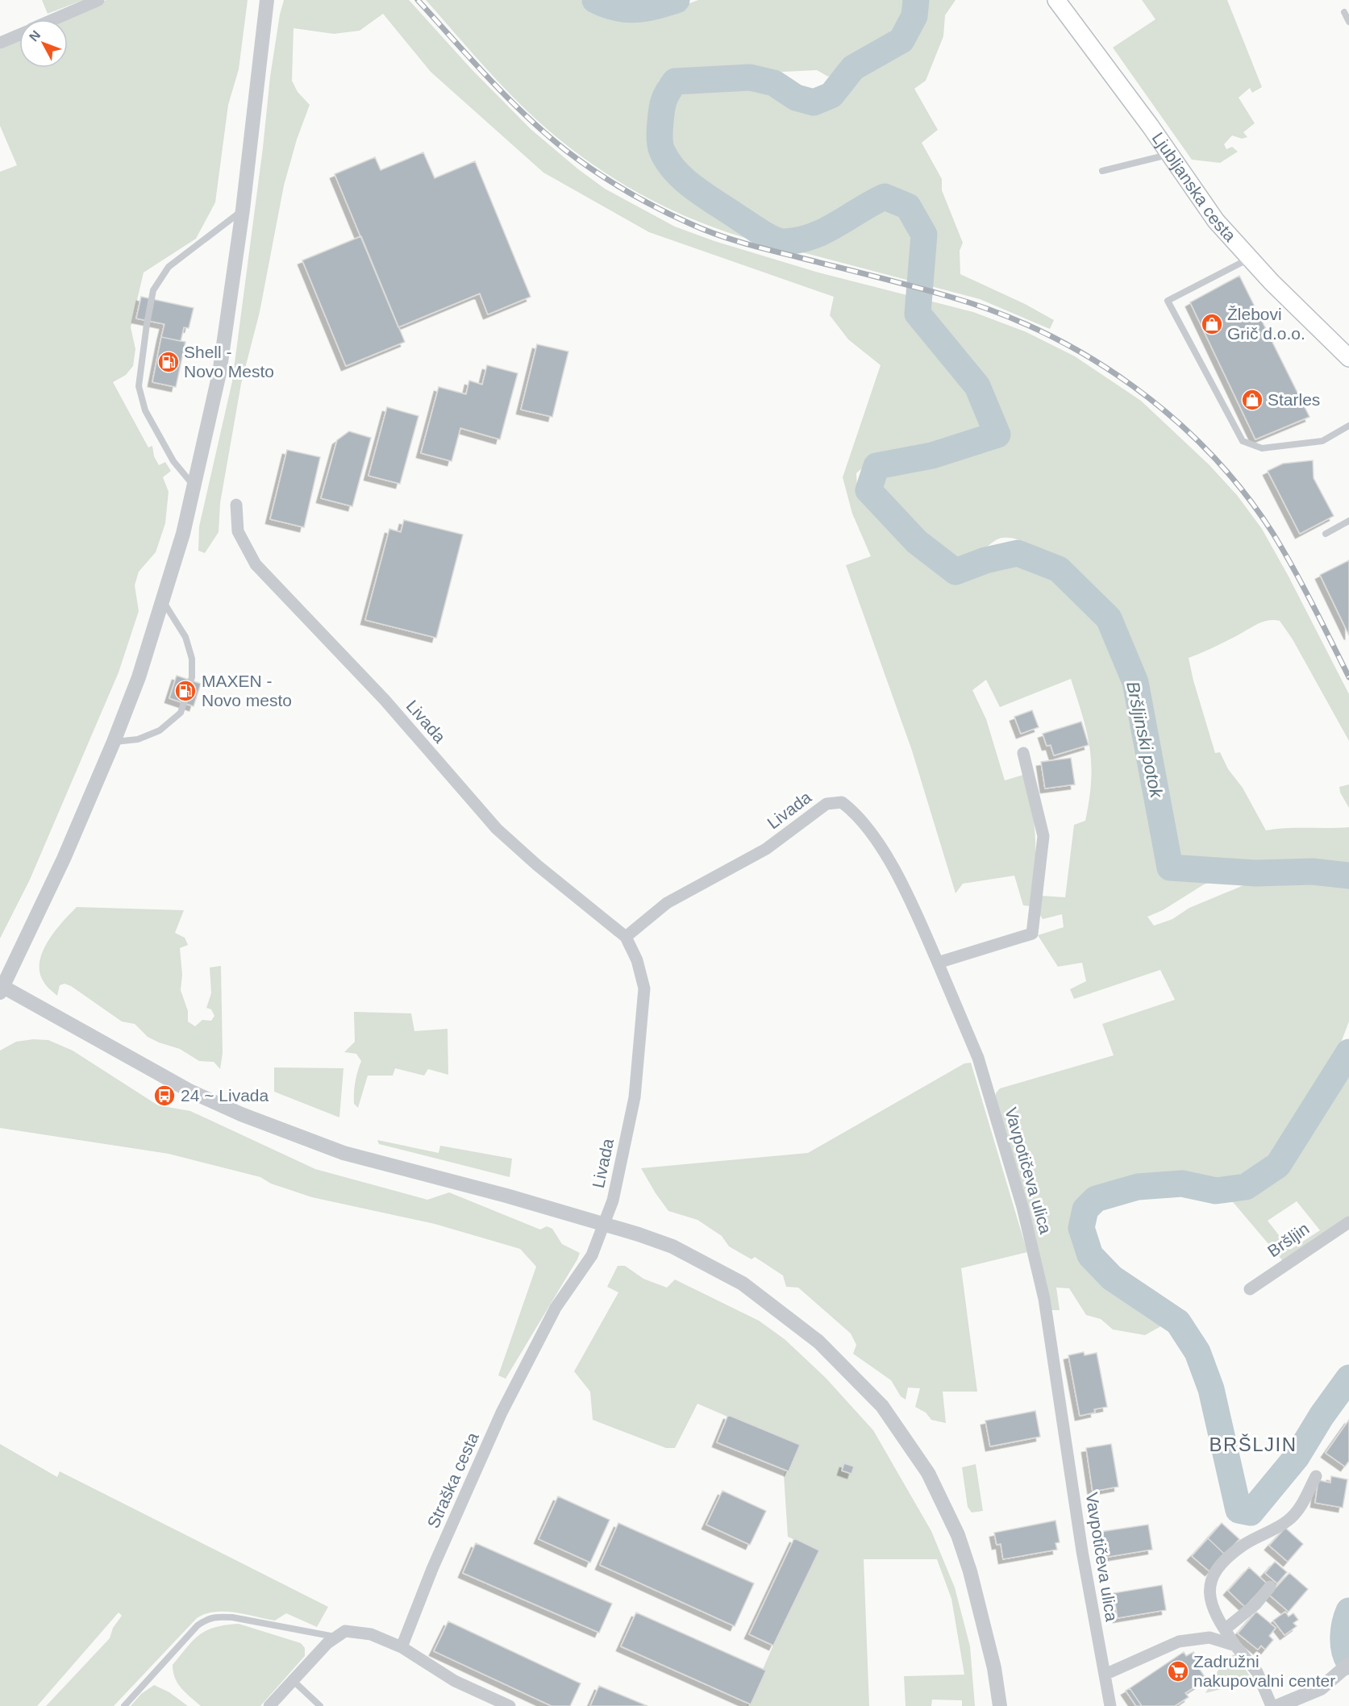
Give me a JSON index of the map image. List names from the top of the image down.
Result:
{
  "streets": {
    "main road": ["Ljubljanska cesta"],
    "street": [
      "Livada",
      "Vavpotičeva ulica",
      "Bršljin",
      "Straška cesta"
    ]
  },
  "crossings": [
    ["Livada", "Vavpotičeva ulica"],
    ["Livada", "Straška cesta"]
  ],
  "districts": ["BRŠLJIN"],
  "water": ["Bršljinski potok"],
  "places": {
    "shop": ["Žlebovi Grič d.o.o.", "Starles"],
    "fuel station": ["Shell - Novo Mesto", "MAXEN - Novo mesto"],
    "bus stop": ["24 ~ Livada"],
    "supermarket": ["Zadružni nakupovalni center"]
  },
  "north": "top left"
}
